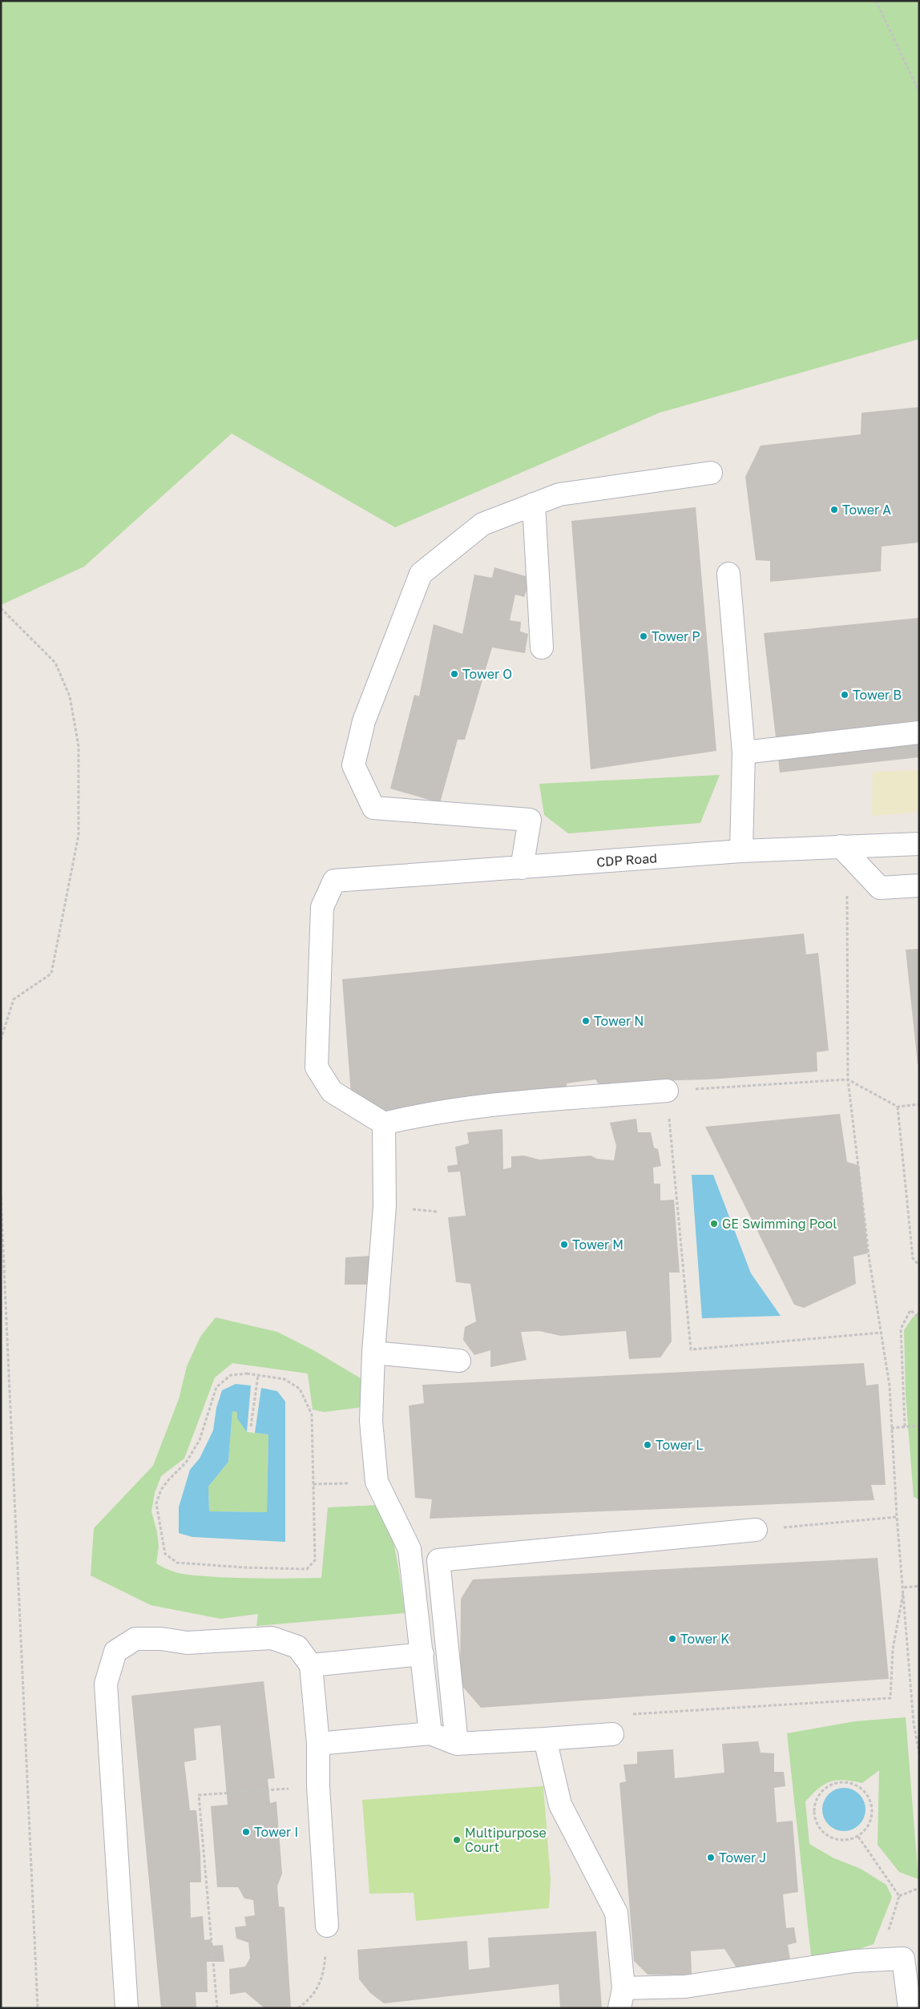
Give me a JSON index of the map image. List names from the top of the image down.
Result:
{
  "streets": {
    "street": ["CDP Road"]
  },
  "places": [
    "Tower A",
    "Tower P",
    "Tower O",
    "Tower B",
    "Tower N",
    "GE Swimming Pool",
    "Tower M",
    "Tower L",
    "Tower K",
    "Tower I",
    "Multipurpose Court",
    "Tower J"
  ]
}
